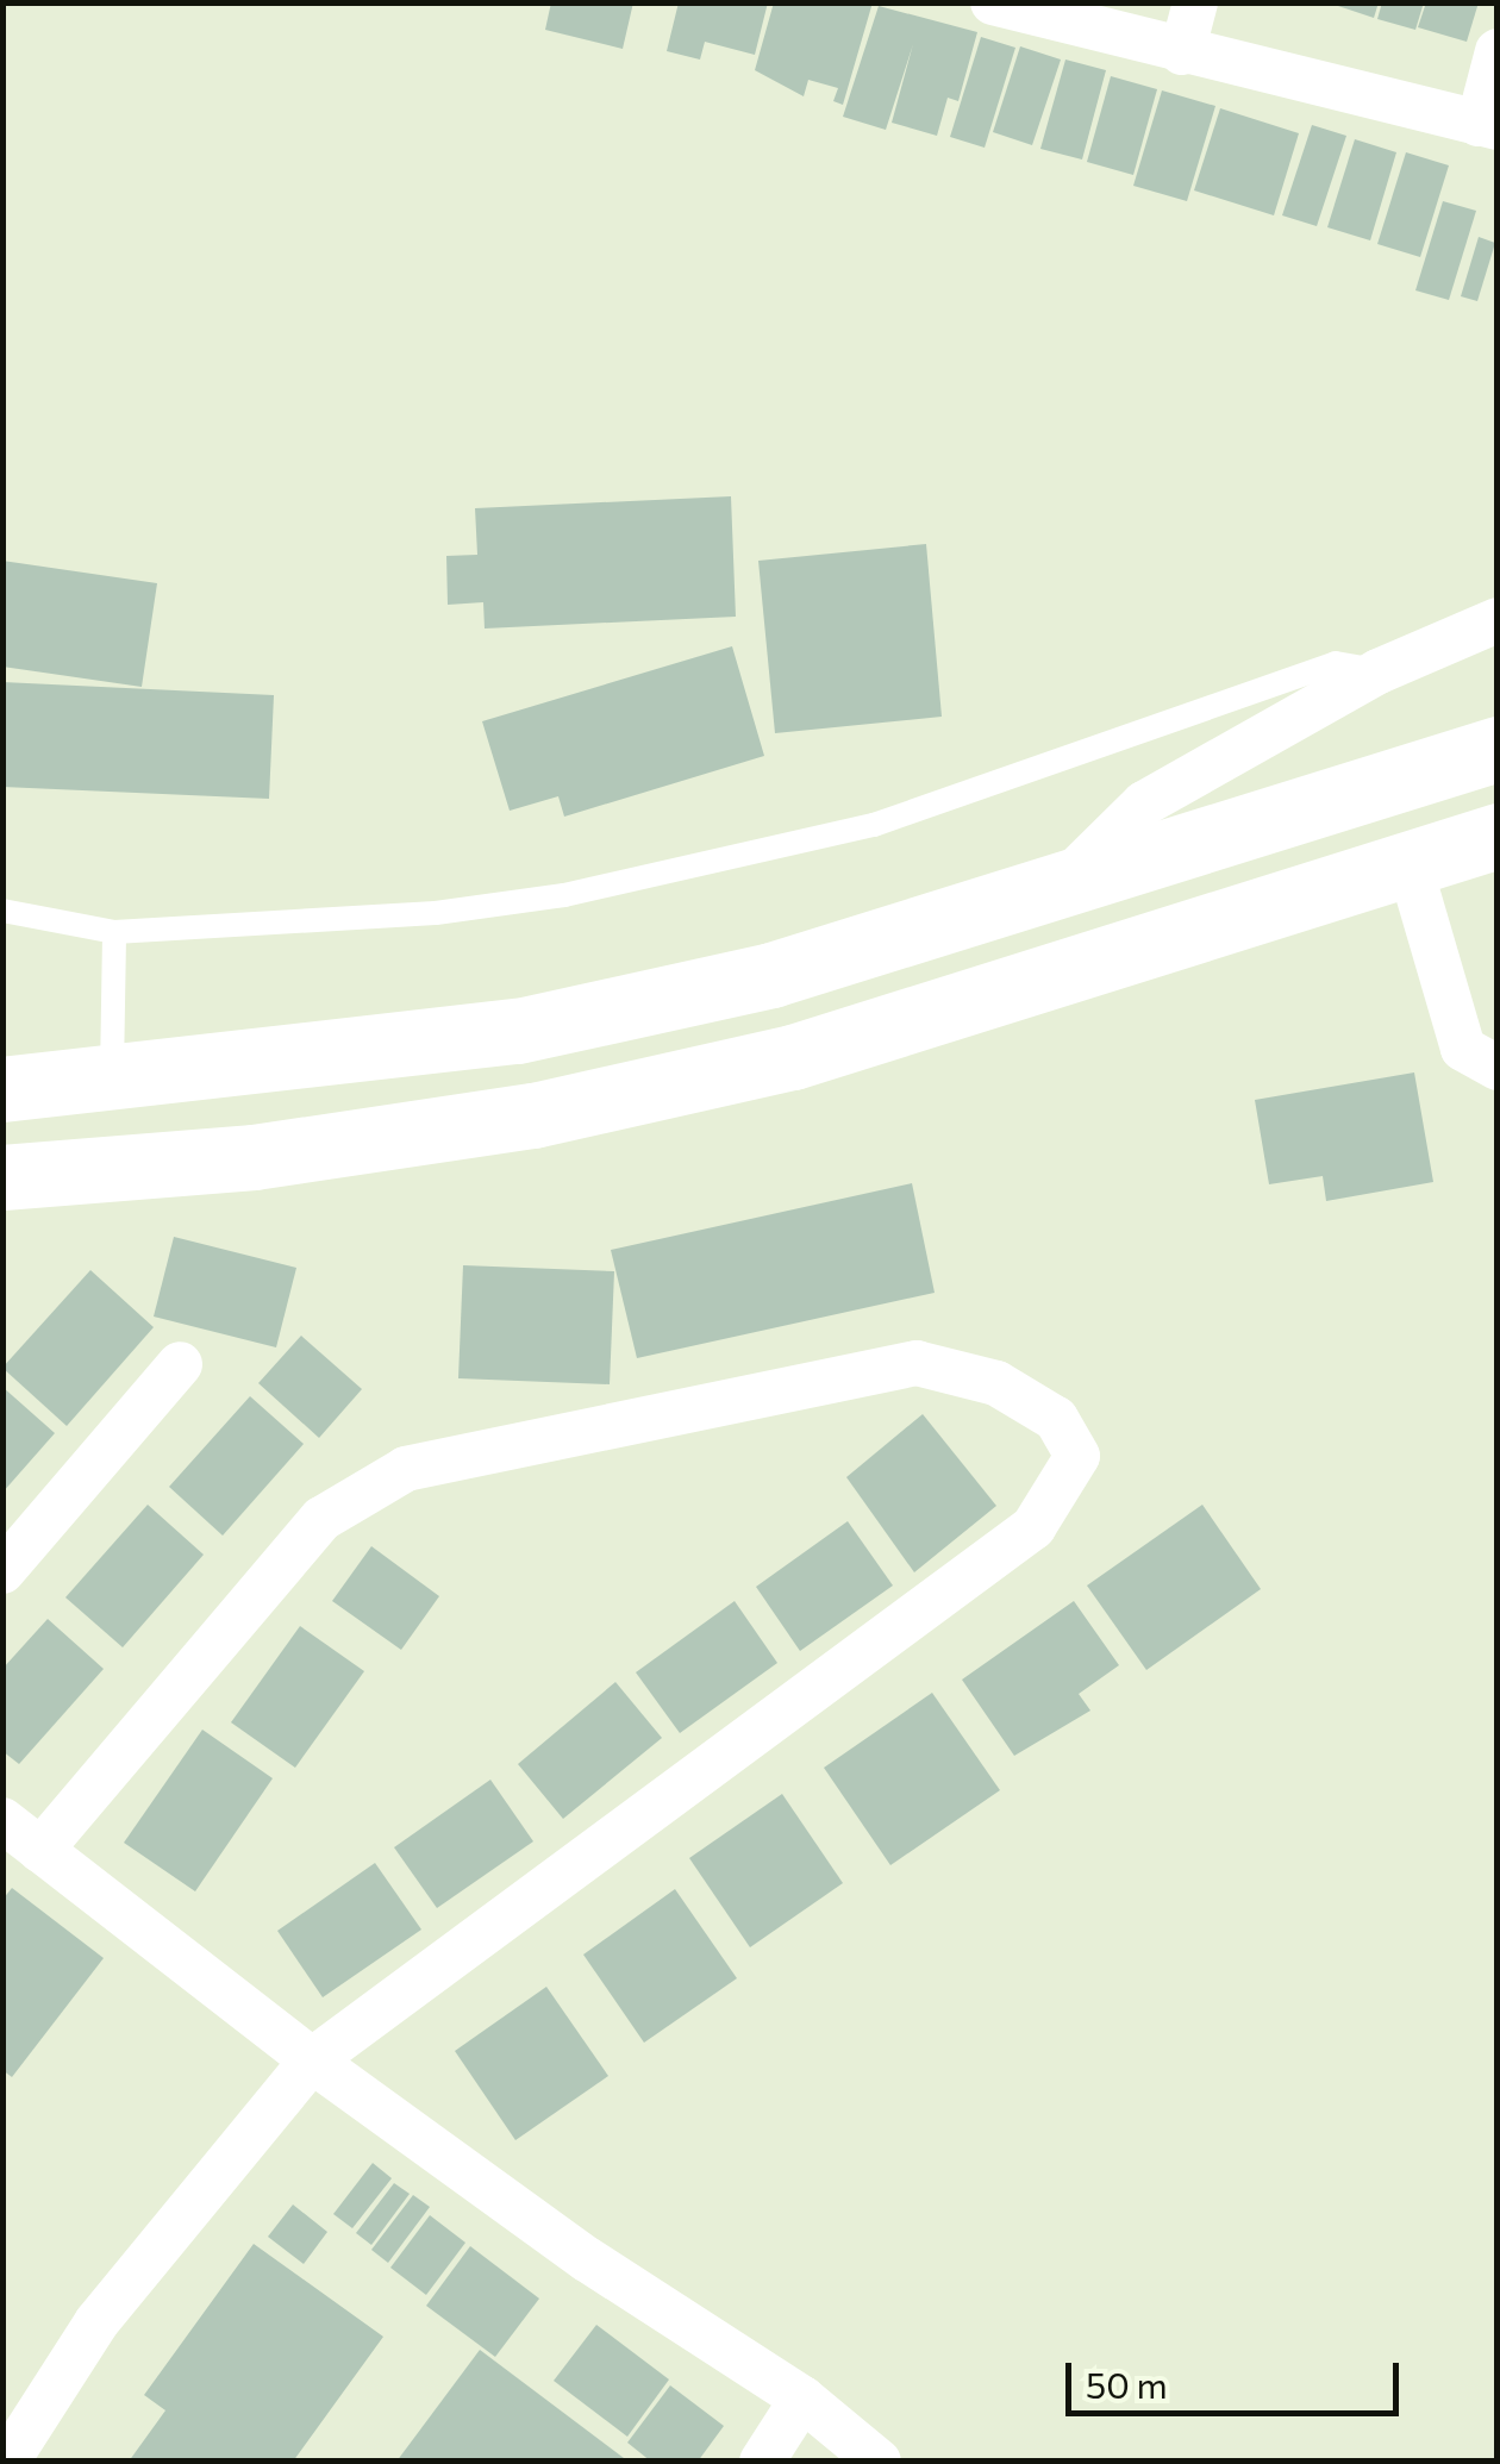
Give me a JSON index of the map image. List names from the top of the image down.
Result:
{
  "scale_bar": "50 m"
}
